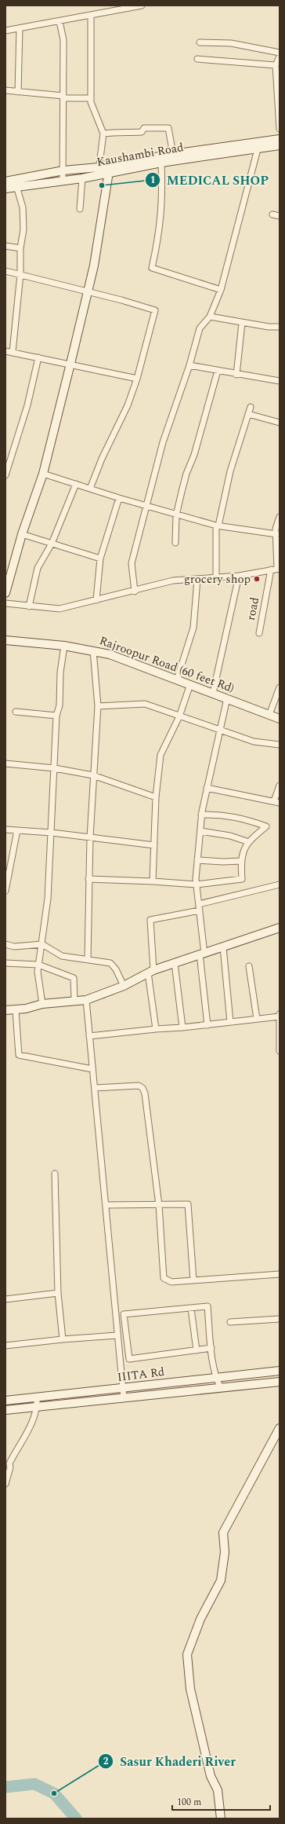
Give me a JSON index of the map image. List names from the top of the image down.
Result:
{
  "streets": {
    "street": [
      "Kaushambi Road",
      "road",
      "Rajroopur Road (60 feet Rd)",
      "IIITA Rd"
    ]
  },
  "places": ["MEDICAL SHOP", "grocery shop", "Sasur Khaderi River"],
  "scale_bar": "100 m"
}
